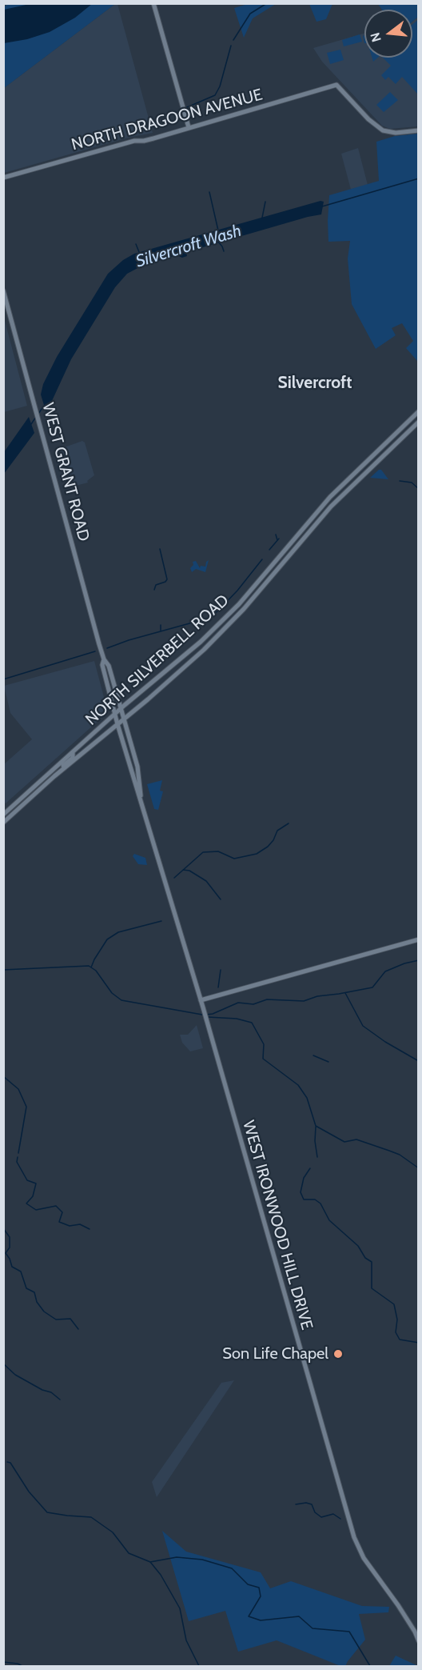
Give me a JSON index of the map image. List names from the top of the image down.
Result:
{
  "streets": {
    "street": [
      "NORTH DRAGOON AVENUE",
      "WEST GRANT ROAD",
      "NORTH SILVERBELL ROAD",
      "WEST IRONWOOD HILL DRIVE"
    ]
  },
  "crossings": [
    ["WEST GRANT ROAD", "NORTH SILVERBELL ROAD"],
    ["WEST GRANT ROAD", "WEST IRONWOOD HILL DRIVE"],
    ["NORTH SILVERBELL ROAD", "WEST IRONWOOD HILL DRIVE"]
  ],
  "districts": ["Silvercroft"],
  "water": ["Silvercroft Wash"],
  "places": ["Son Life Chapel"],
  "north": "left"
}
